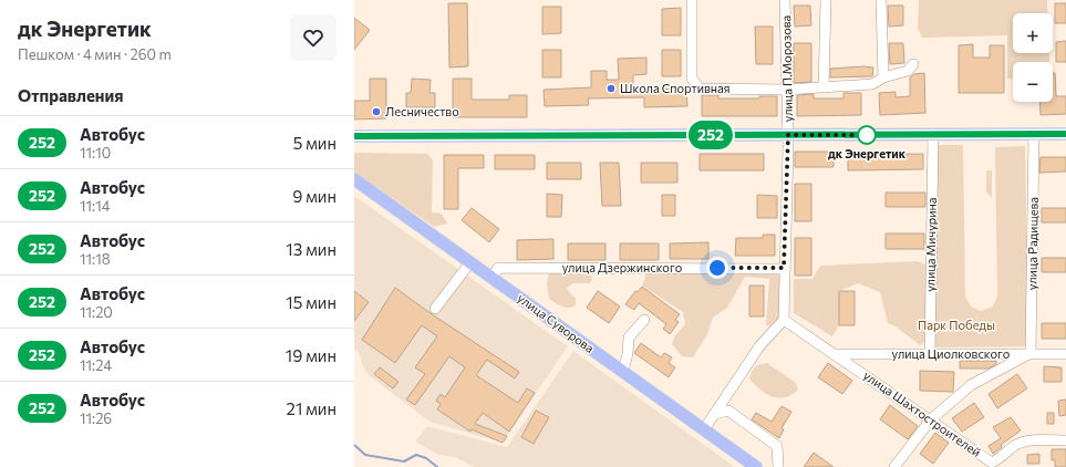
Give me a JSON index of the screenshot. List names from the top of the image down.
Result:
{
  "streets": {
    "main road": ["улица Суворова"],
    "street": [
      "улица П.Морозова",
      "улица Радищева",
      "улица Мичурина",
      "улица Дзержинского",
      "улица Циолковского",
      "улица Шахтостроителей"
    ]
  },
  "crossings": [
    ["улица П.Морозова", "улица Дзержинского"],
    ["улица П.Морозова", "улица Шахтостроителей"],
    ["улица Радищева", "улица Циолковского"],
    ["улица Мичурина", "улица Циолковского"],
    ["улица Дзержинского", "улица Суворова"],
    ["улица Циолковского", "улица Шахтостроителей"]
  ],
  "parks": ["Парк Победы"],
  "places": ["Школа Спортивная", "Лесничество", "дк Энергетик"],
  "lines": ["bus line 252"],
  "page": {
    "heading": [
      ["дк Энергетик", "Пешком · 4 мин · 260 m"],
      "Отправления"
    ],
    "on_map": "252",
    "map_buttons": ["+", "−"],
    "list": [
      {
        "mark": "252",
        "name": "Автобус",
        "note": "11:10",
        "value": "5 мин"
      },
      {
        "mark": "252",
        "name": "Автобус",
        "note": "11:14",
        "value": "9 мин"
      },
      {
        "mark": "252",
        "name": "Автобус",
        "note": "11:18",
        "value": "13 мин"
      },
      {
        "mark": "252",
        "name": "Автобус",
        "note": "11:20",
        "value": "15 мин"
      },
      {
        "mark": "252",
        "name": "Автобус",
        "note": "11:24",
        "value": "19 мин"
      },
      {
        "mark": "252",
        "name": "Автобус",
        "note": "11:26",
        "value": "21 мин"
      }
    ]
  }
}
